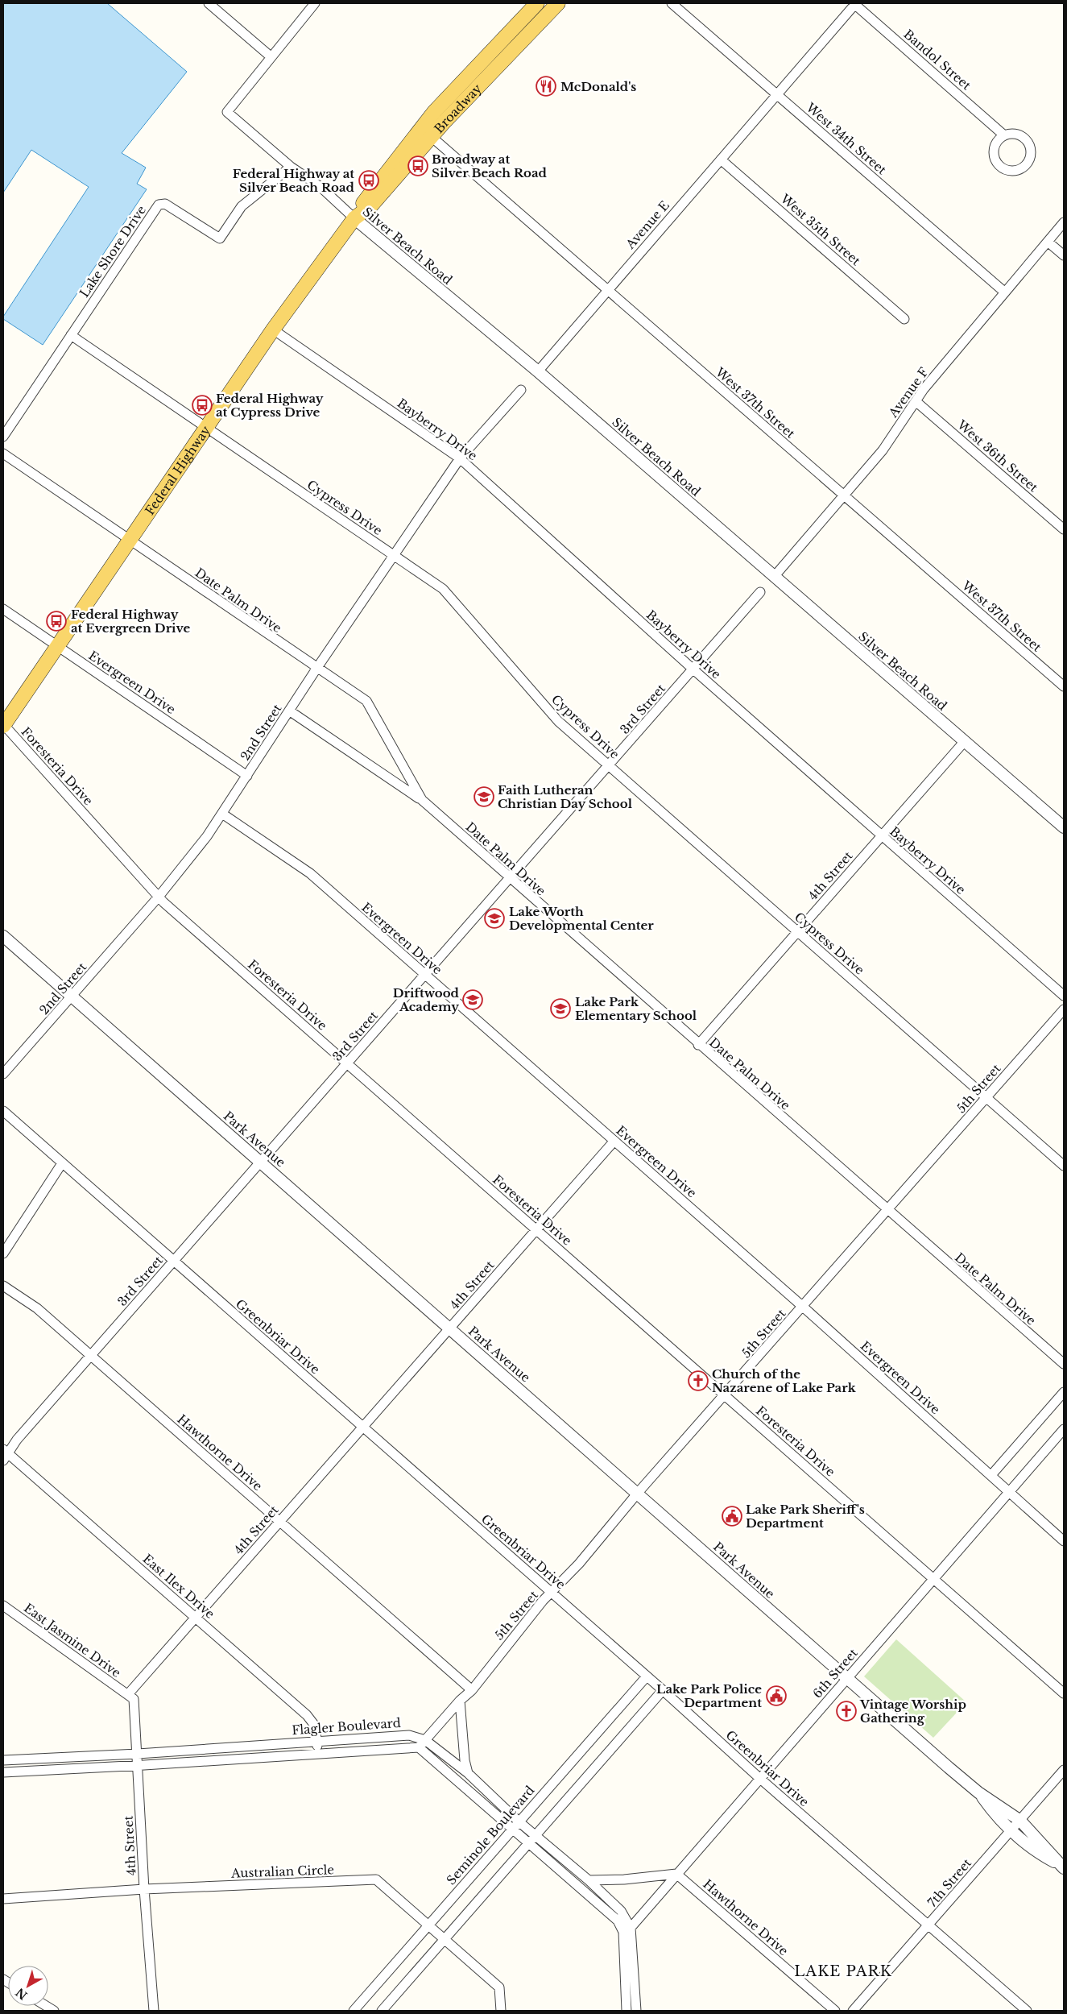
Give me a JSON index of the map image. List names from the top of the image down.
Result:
{
  "streets": {
    "main road": ["Broadway", "Federal Highway"],
    "street": [
      "Bandol Street",
      "West 34th Street",
      "Avenue E",
      "West 35th Street",
      "Silver Beach Road",
      "Lake Shore Drive",
      "Avenue F",
      "West 37th Street",
      "Bayberry Drive",
      "West 36th Street",
      "Cypress Drive",
      "Date Palm Drive",
      "Evergreen Drive",
      "3rd Street",
      "2nd Street",
      "Foresteria Drive",
      "4th Street",
      "5th Street",
      "Park Avenue",
      "Greenbriar Drive",
      "Hawthorne Drive",
      "East Ilex Drive",
      "East Jasmine Drive",
      "6th Street",
      "Flagler Boulevard",
      "Seminole Boulevard",
      "Australian Circle",
      "7th Street"
    ]
  },
  "crossings": [
    ["Bandol Street", "Avenue E"],
    ["Broadway", "Silver Beach Road"],
    ["Broadway", "West 37th Street"],
    ["Broadway", "Federal Highway"],
    ["West 34th Street", "Avenue E"],
    ["West 34th Street", "Avenue F"],
    ["Avenue E", "West 35th Street"],
    ["Avenue E", "Silver Beach Road"],
    ["Avenue E", "West 37th Street"],
    ["Silver Beach Road", "Lake Shore Drive"],
    ["Silver Beach Road", "Avenue F"],
    ["Silver Beach Road", "Federal Highway"],
    ["Silver Beach Road", "4th Street"],
    ["Lake Shore Drive", "Cypress Drive"],
    ["Avenue F", "West 37th Street"],
    ["Avenue F", "West 36th Street"],
    ["Bayberry Drive", "Federal Highway"],
    ["Bayberry Drive", "3rd Street"],
    ["Bayberry Drive", "2nd Street"],
    ["Bayberry Drive", "4th Street"],
    ["Federal Highway", "Cypress Drive"],
    ["Federal Highway", "Date Palm Drive"],
    ["Federal Highway", "Evergreen Drive"],
    ["Federal Highway", "Foresteria Drive"],
    ["Cypress Drive", "3rd Street"],
    ["Cypress Drive", "2nd Street"],
    ["Cypress Drive", "4th Street"],
    ["Cypress Drive", "5th Street"],
    ["Date Palm Drive", "3rd Street"],
    ["Date Palm Drive", "2nd Street"],
    ["Date Palm Drive", "4th Street"],
    ["Date Palm Drive", "5th Street"],
    ["Evergreen Drive", "3rd Street"],
    ["Evergreen Drive", "2nd Street"],
    ["Evergreen Drive", "4th Street"],
    ["Evergreen Drive", "5th Street"],
    ["Evergreen Drive", "6th Street"],
    ["3rd Street", "Foresteria Drive"],
    ["3rd Street", "Park Avenue"],
    ["3rd Street", "Greenbriar Drive"],
    ["3rd Street", "Hawthorne Drive"],
    ["3rd Street", "East Ilex Drive"],
    ["2nd Street", "Foresteria Drive"],
    ["2nd Street", "Park Avenue"],
    ["Foresteria Drive", "4th Street"],
    ["Foresteria Drive", "5th Street"],
    ["Foresteria Drive", "6th Street"],
    ["4th Street", "Park Avenue"],
    ["4th Street", "Greenbriar Drive"],
    ["4th Street", "Hawthorne Drive"],
    ["4th Street", "East Ilex Drive"],
    ["4th Street", "East Jasmine Drive"],
    ["4th Street", "Flagler Boulevard"],
    ["4th Street", "Australian Circle"],
    ["5th Street", "Park Avenue"],
    ["5th Street", "Greenbriar Drive"],
    ["5th Street", "Hawthorne Drive"],
    ["5th Street", "Flagler Boulevard"],
    ["Park Avenue", "6th Street"],
    ["Park Avenue", "7th Street"],
    ["Greenbriar Drive", "6th Street"],
    ["Greenbriar Drive", "Seminole Boulevard"],
    ["Greenbriar Drive", "7th Street"],
    ["Hawthorne Drive", "6th Street"],
    ["East Ilex Drive", "Flagler Boulevard"],
    ["6th Street", "Flagler Boulevard"],
    ["Flagler Boulevard", "Seminole Boulevard"],
    ["Seminole Boulevard", "Australian Circle"]
  ],
  "districts": ["LAKE PARK"],
  "places": {
    "restaurant": ["McDonald's"],
    "bus stop": [
      "Broadway at Silver Beach Road",
      "Federal Highway at Silver Beach Road",
      "Federal Highway at Cypress Drive",
      "Federal Highway at Evergreen Drive"
    ],
    "school or university": [
      "Faith Lutheran Christian Day School",
      "Lake Worth Developmental Center",
      "Driftwood Academy",
      "Lake Park Elementary School"
    ],
    "church": ["Church of the Nazarene of Lake Park", "Vintage Worship Gathering"],
    "public building": ["Lake Park Sheriff's Department", "Lake Park Police Department"]
  },
  "north": "bottom left"
}
